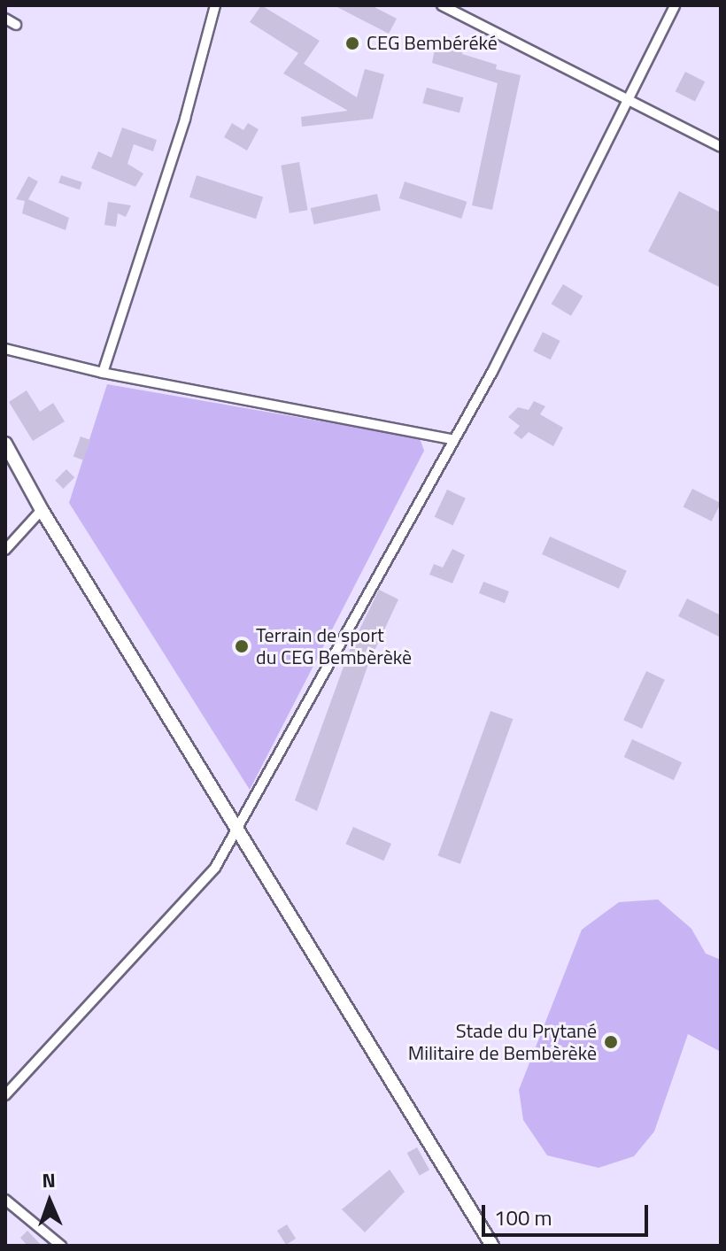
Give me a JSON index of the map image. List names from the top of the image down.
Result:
{
  "places": ["CEG Bembéréké", "Terrain de sport du CEG Bembèrèkè", "Stade du Prytané Militaire de Bembèrèkè"],
  "scale_bar": "100 m",
  "north": "top"
}
